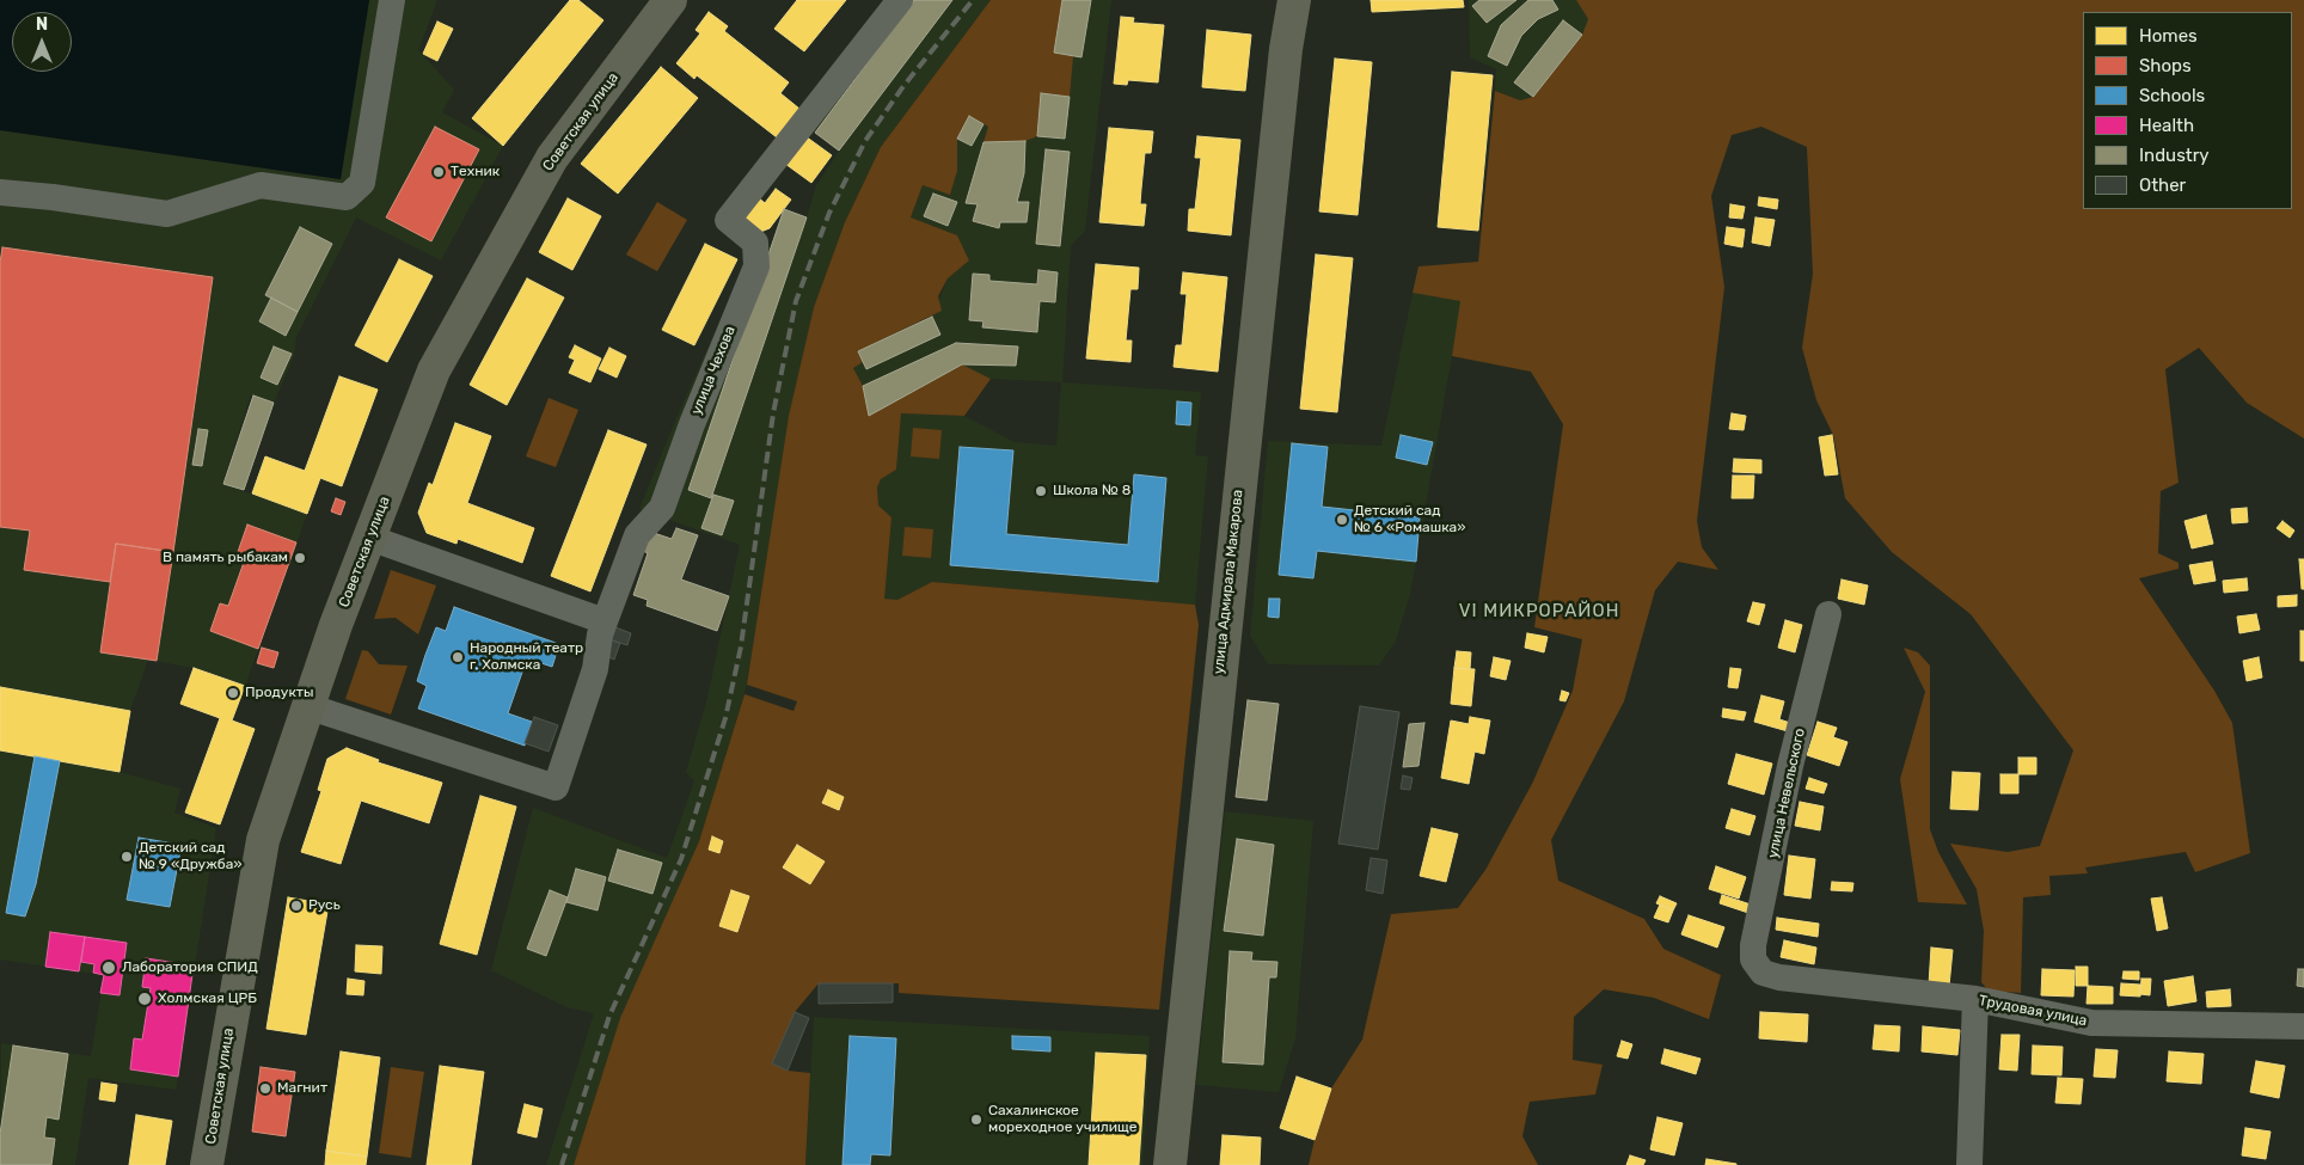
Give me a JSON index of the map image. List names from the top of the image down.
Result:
{
  "streets": {
    "main road": ["Советская улица", "улица Адмирала Макарова"],
    "street": ["улица Чехова", "улица Невельского", "Трудовая улица"]
  },
  "crossings": [
    ["Советская улица", "улица Чехова"],
    ["улица Невельского", "Трудовая улица"]
  ],
  "districts": ["VI МИКРОРАЙОН"],
  "places": [
    "Техник",
    "Школа № 8",
    "Детский сад № 6 «Ромашка»",
    "В память рыбакам",
    "Народный театр г. Холмска",
    "Продукты",
    "Детский сад № 9 «Дружба»",
    "Русь",
    "Лаборатория СПИД",
    "Холмская ЦРБ",
    "Магнит",
    "Сахалинское мореходное училище"
  ],
  "legend": [
    "Homes",
    "Shops",
    "Schools",
    "Health",
    "Industry",
    "Other"
  ],
  "north": "top"
}
